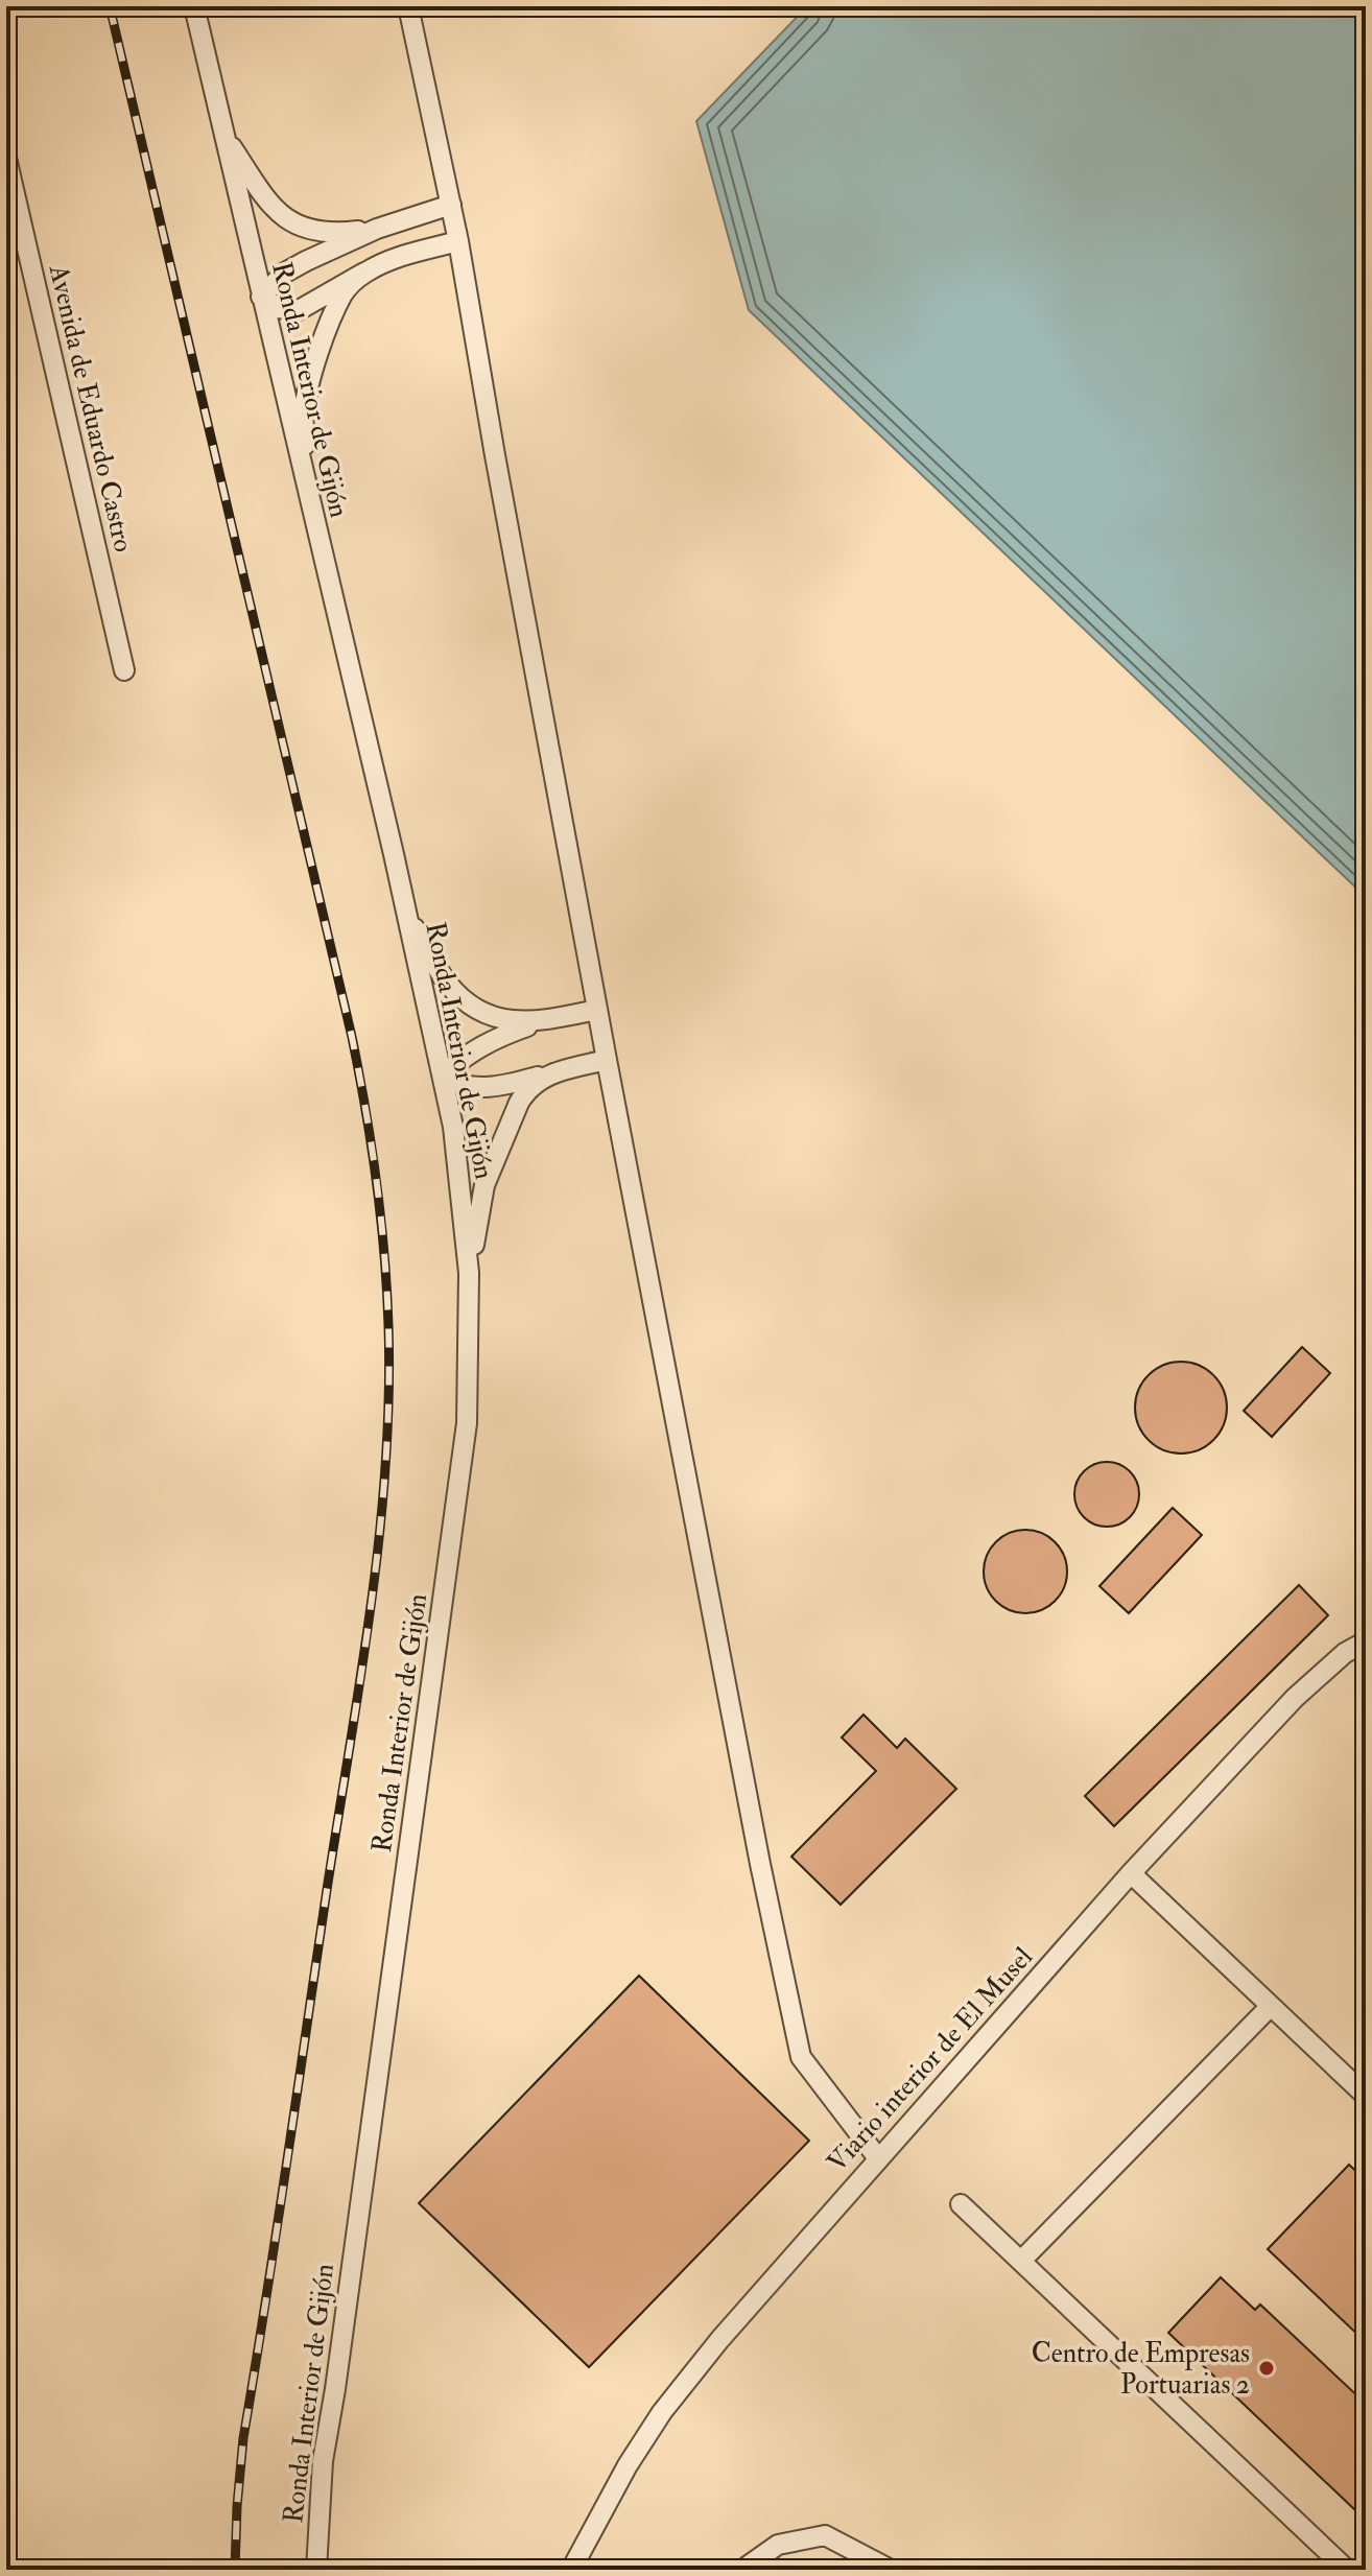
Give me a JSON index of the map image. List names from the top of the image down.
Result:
{
  "streets": {
    "lane": ["Ronda Interior de Gijón", "Avenida de Eduardo Castro", "Viario interior de El Musel"]
  },
  "places": ["Centro de Empresas Portuarias 2"]
}
